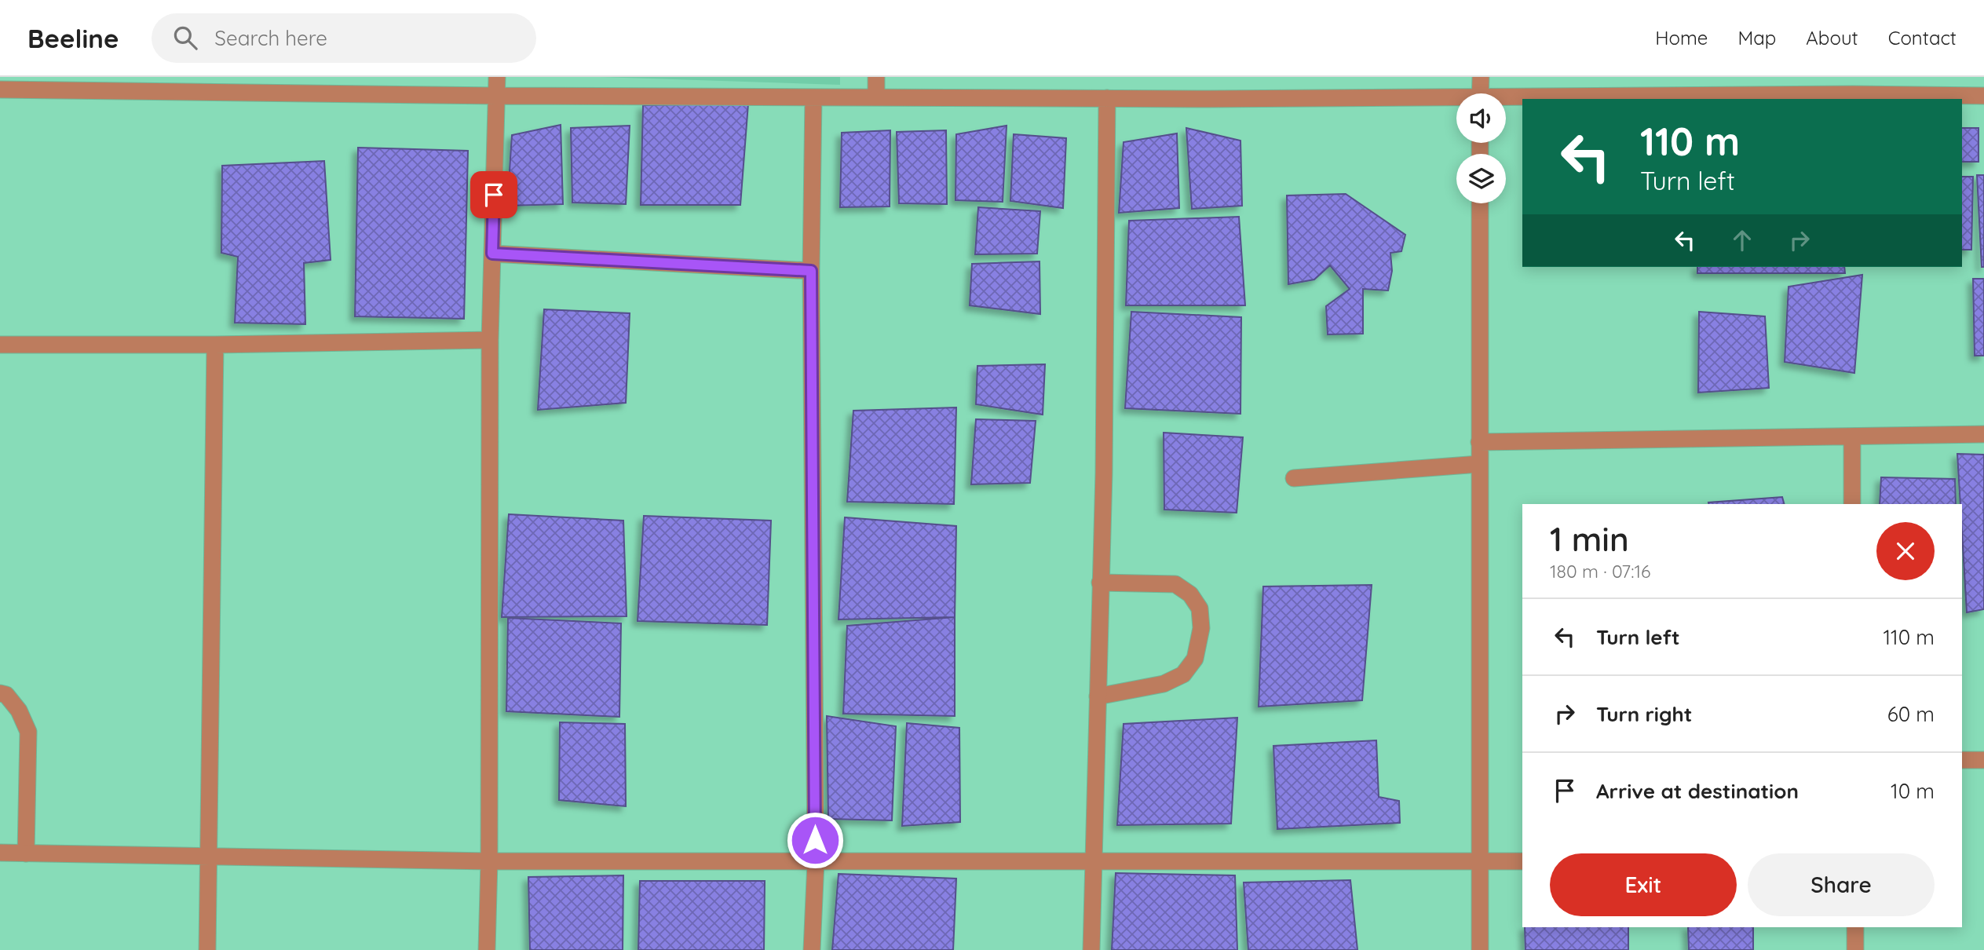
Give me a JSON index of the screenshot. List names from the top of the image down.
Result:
{
  "page": {
    "header": "Beeline",
    "search": "Search here",
    "nav": [
      "Home",
      "Map",
      "About",
      "Contact"
    ],
    "turn": ["110 m", "Turn left"],
    "heading": ["1 min", "180 m · 07:16"],
    "list": [
      {
        "name": "Turn left",
        "value": "110 m"
      },
      {
        "name": "Turn right",
        "value": "60 m"
      },
      {
        "name": "Arrive at destination",
        "value": "10 m"
      }
    ],
    "buttons": ["Exit", "Share"]
  }
}
